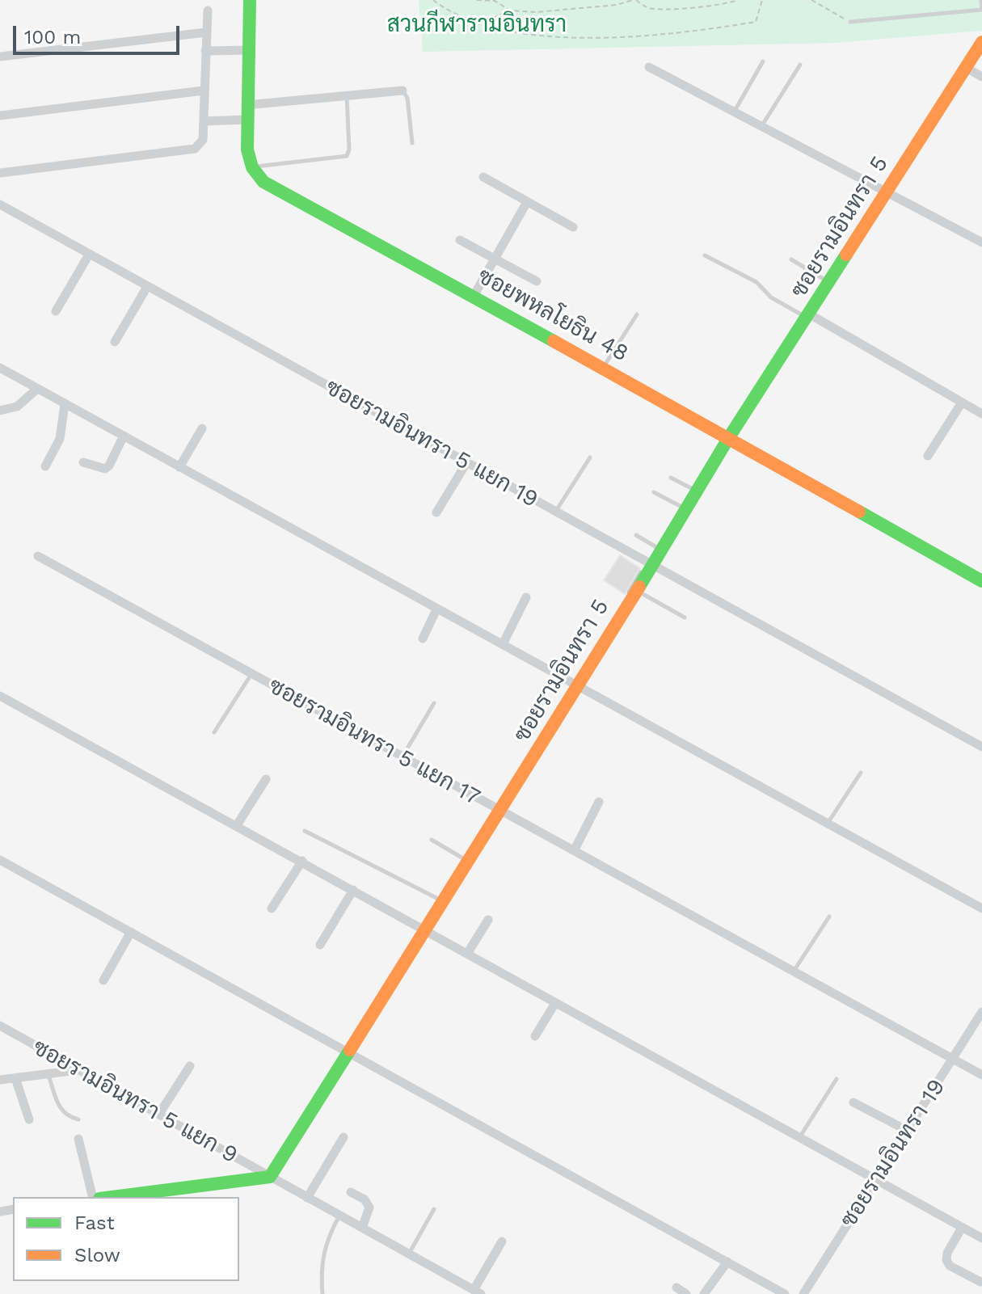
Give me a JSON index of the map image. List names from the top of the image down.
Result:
{
  "streets": {
    "street": [
      "ซอยรามอินทรา 5",
      "ซอยพหลโยธิน 48",
      "ซอยรามอินทรา 5 แยก 19",
      "ซอยรามอินทรา 5 แยก 17",
      "ซอยรามอินทรา 5 แยก 9",
      "ซอยรามอินทรา 19"
    ]
  },
  "crossings": [
    ["ซอยรามอินทรา 5", "ซอยพหลโยธิน 48"],
    ["ซอยรามอินทรา 5", "ซอยรามอินทรา 5 แยก 19"],
    ["ซอยรามอินทรา 5", "ซอยรามอินทรา 5 แยก 17"],
    ["ซอยรามอินทรา 5", "ซอยรามอินทรา 5 แยก 9"],
    ["ซอยรามอินทรา 5 แยก 17", "ซอยรามอินทรา 19"]
  ],
  "parks": ["สวนกีฬารามอินทรา"],
  "legend": ["Fast", "Slow"],
  "scale_bar": "100 m"
}
